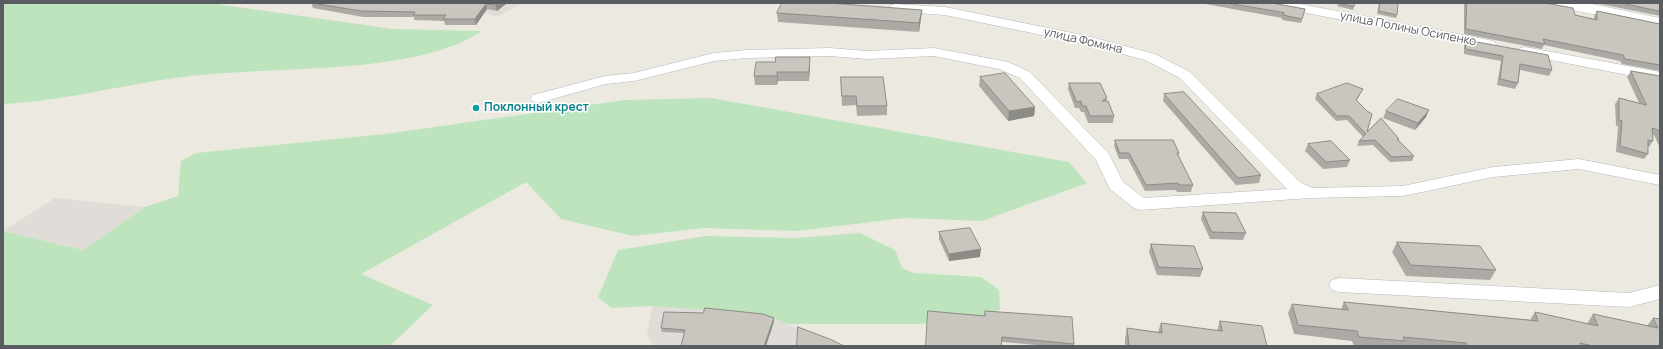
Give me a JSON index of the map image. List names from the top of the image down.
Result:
{
  "streets": {
    "street": ["улица Полины Осипенко", "улица Фомина"]
  },
  "places": ["Поклонный крест"]
}
